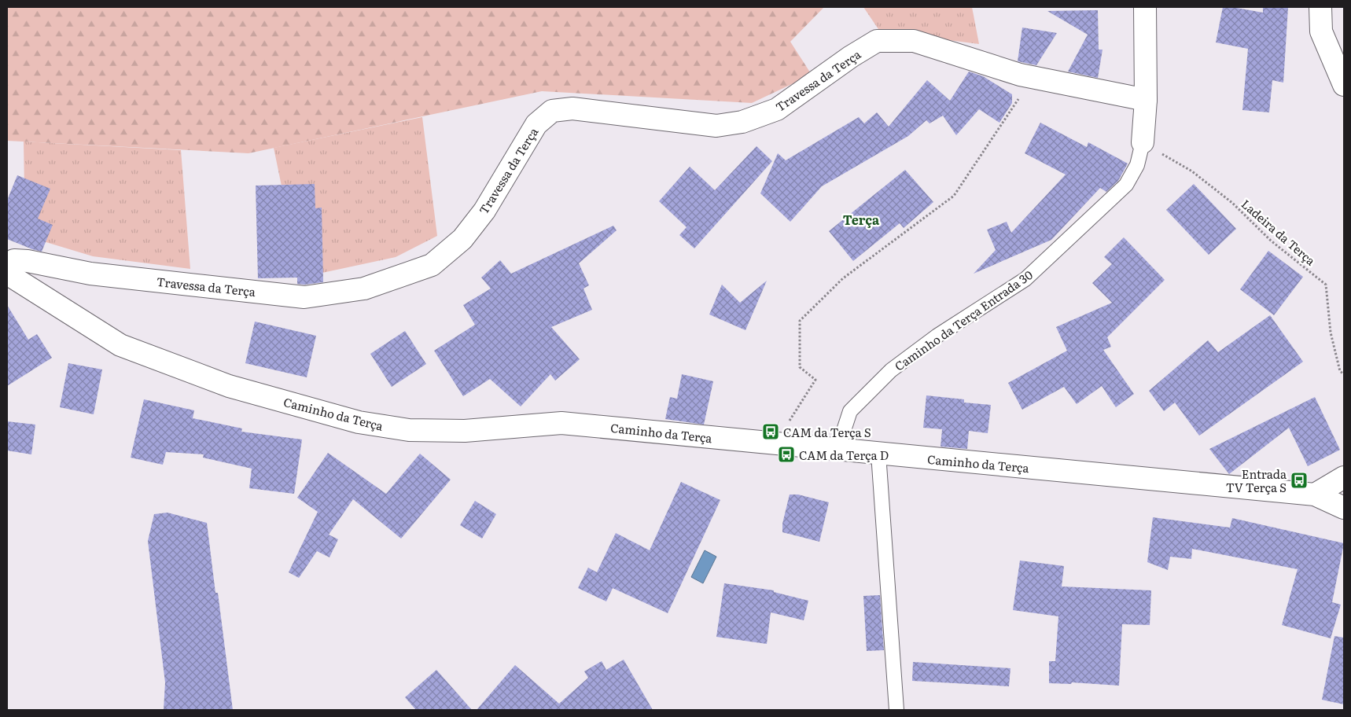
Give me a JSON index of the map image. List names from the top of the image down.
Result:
{
  "streets": {
    "street": ["Travessa da Terça", "Caminho da Terça"],
    "lane": ["Caminho da Terça Entrada 30"],
    "path": ["Ladeira da Terça"]
  },
  "crossings": [
    ["Travessa da Terça", "Caminho da Terça"],
    ["Ladeira da Terça", "Caminho da Terça Entrada 30"],
    ["Caminho da Terça Entrada 30", "Caminho da Terça"]
  ],
  "districts": ["Terça"],
  "places": {
    "bus stop": ["CAM da Terça S", "CAM da Terça D", "Entrada TV Terça S"]
  }
}
